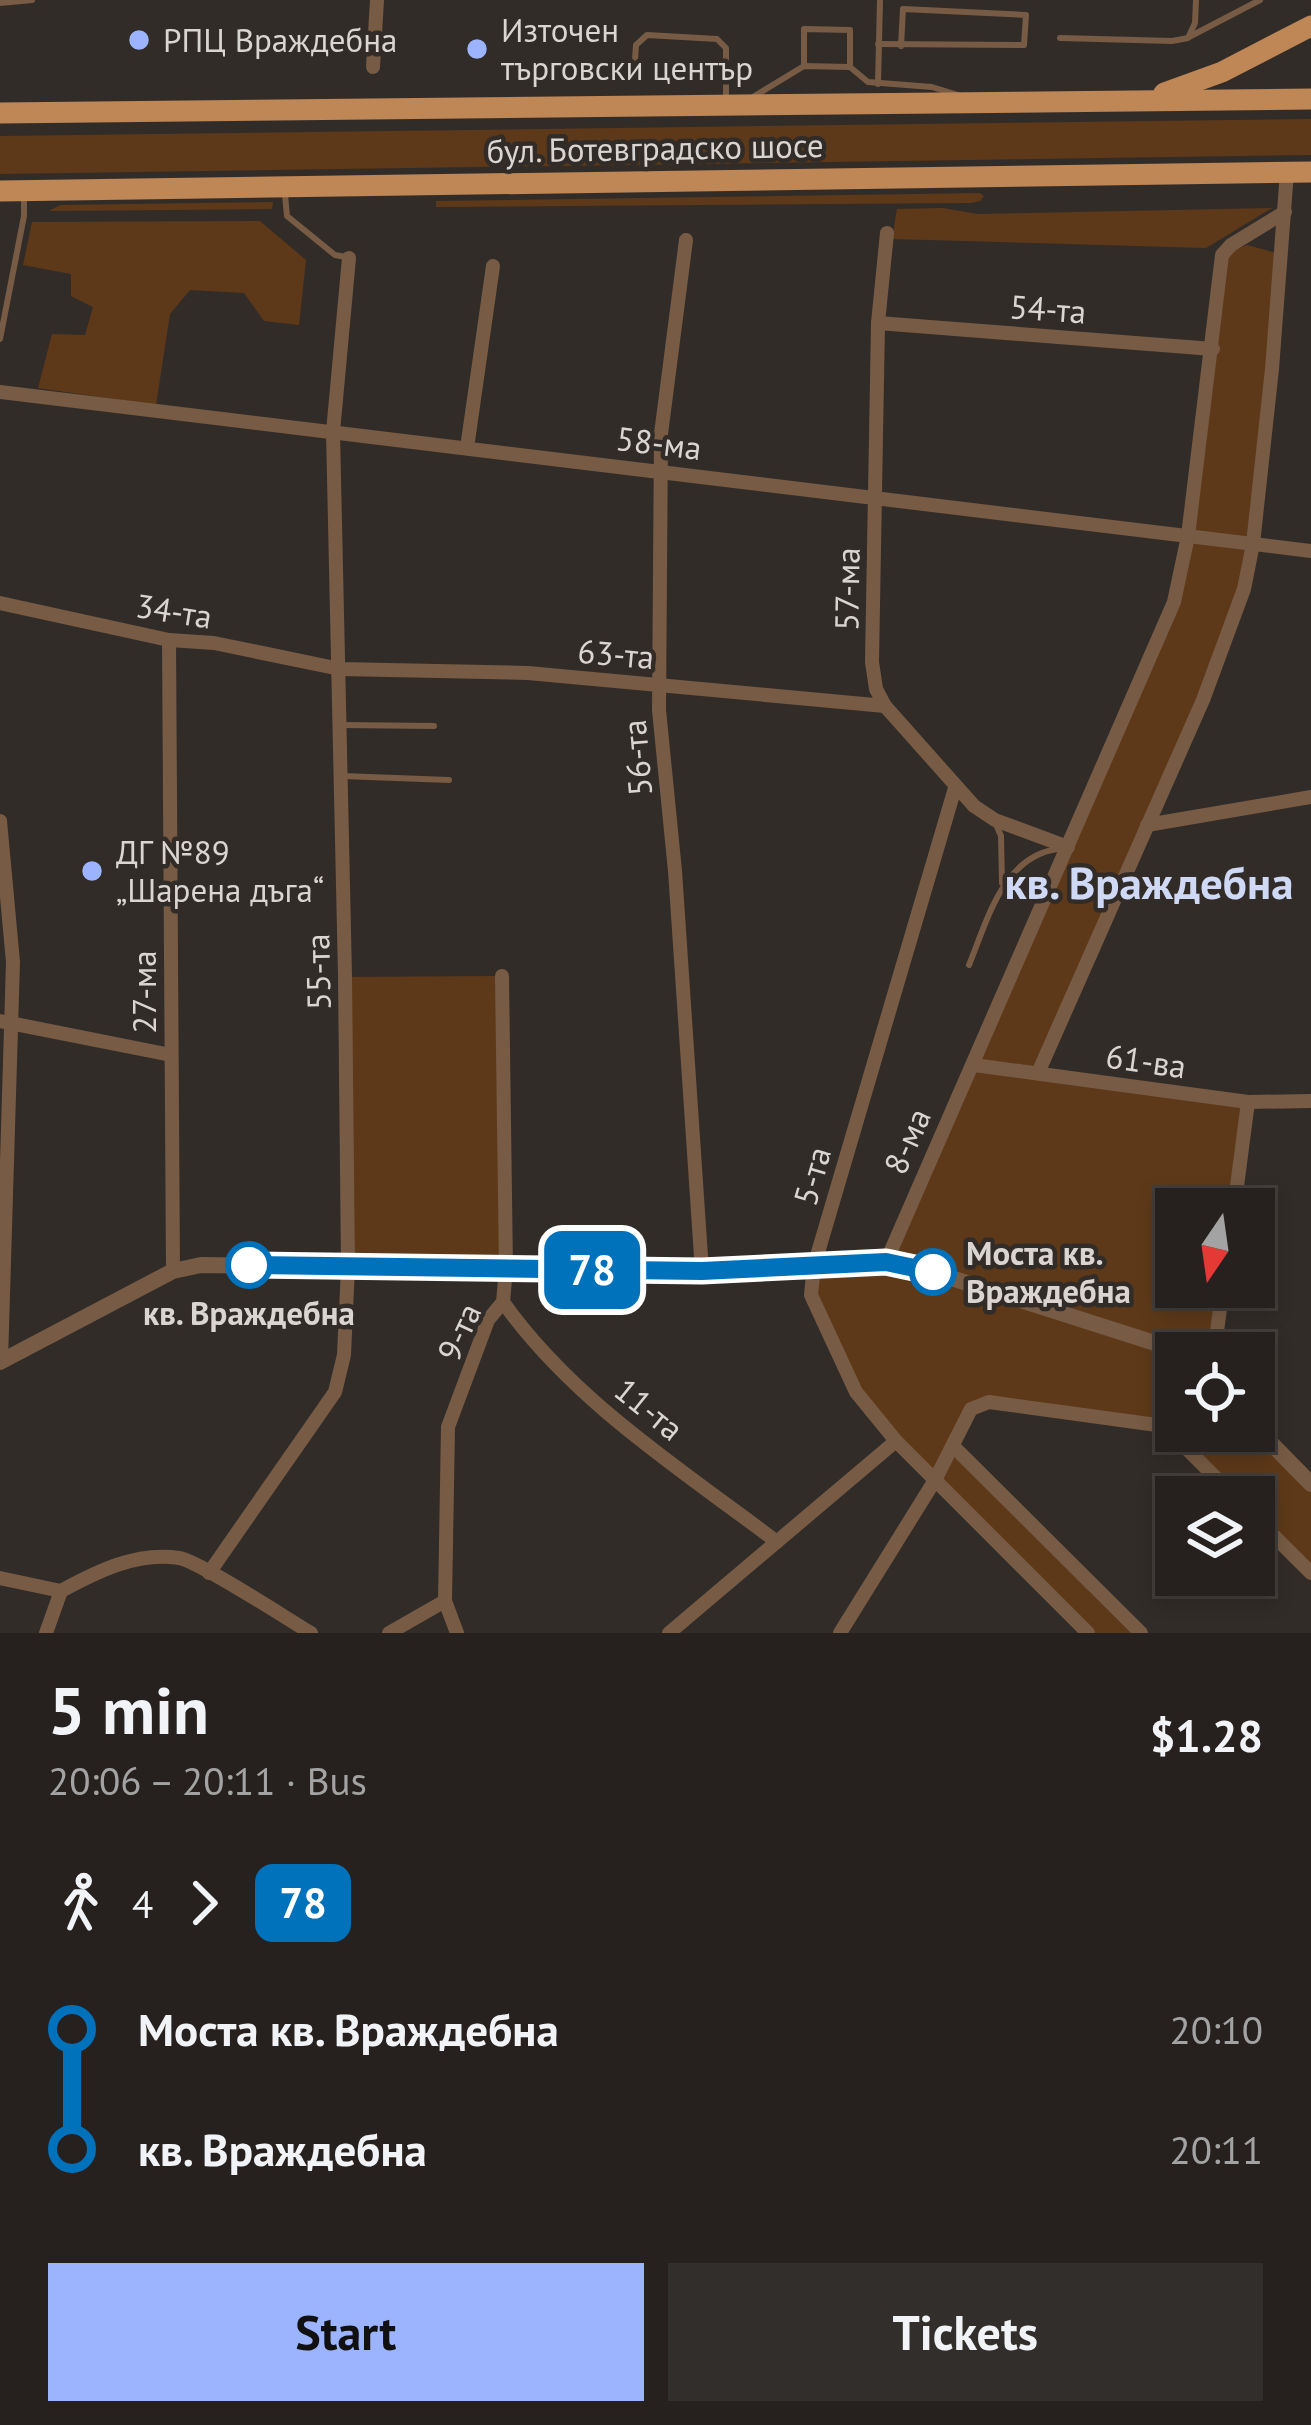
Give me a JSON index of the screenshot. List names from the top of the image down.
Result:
{
  "streets": {
    "main road": ["бул. Ботевградско шосе"],
    "street": [
      "54-та",
      "58-ма",
      "57-ма",
      "34-та",
      "63-та",
      "56-та",
      "55-та",
      "27-ма",
      "61-ва",
      "8-ма",
      "5-та",
      "9-та",
      "11-та"
    ]
  },
  "crossings": [
    ["54-та", "57-ма"],
    ["54-та", "8-ма"],
    ["58-ма", "57-ма"],
    ["58-ма", "56-та"],
    ["58-ма", "55-та"],
    ["58-ма", "8-ма"],
    ["57-ма", "63-та"],
    ["34-та", "63-та"],
    ["34-та", "55-та"],
    ["34-та", "27-ма"],
    ["63-та", "56-та"],
    ["63-та", "55-та"],
    ["61-ва", "8-ма"],
    ["9-та", "11-та"]
  ],
  "districts": ["кв. Враждебна"],
  "places": [
    "РПЦ Враждебна",
    "Източен търговски център",
    "ДГ №89 „Шарена дъга“",
    "кв. Враждебна",
    "Моста кв. Враждебна"
  ],
  "lines": ["bus line 78"],
  "north": "bottom",
  "page": {
    "on_map": "78",
    "heading": ["5 min", "20:06 – 20:11 · Bus", "$1.28"],
    "legs": ["4", "78"],
    "list": [
      {
        "name": "Моста кв. Враждебна",
        "value": "20:10"
      },
      {
        "name": "кв. Враждебна",
        "value": "20:11"
      }
    ],
    "buttons": ["Start", "Tickets"]
  }
}
